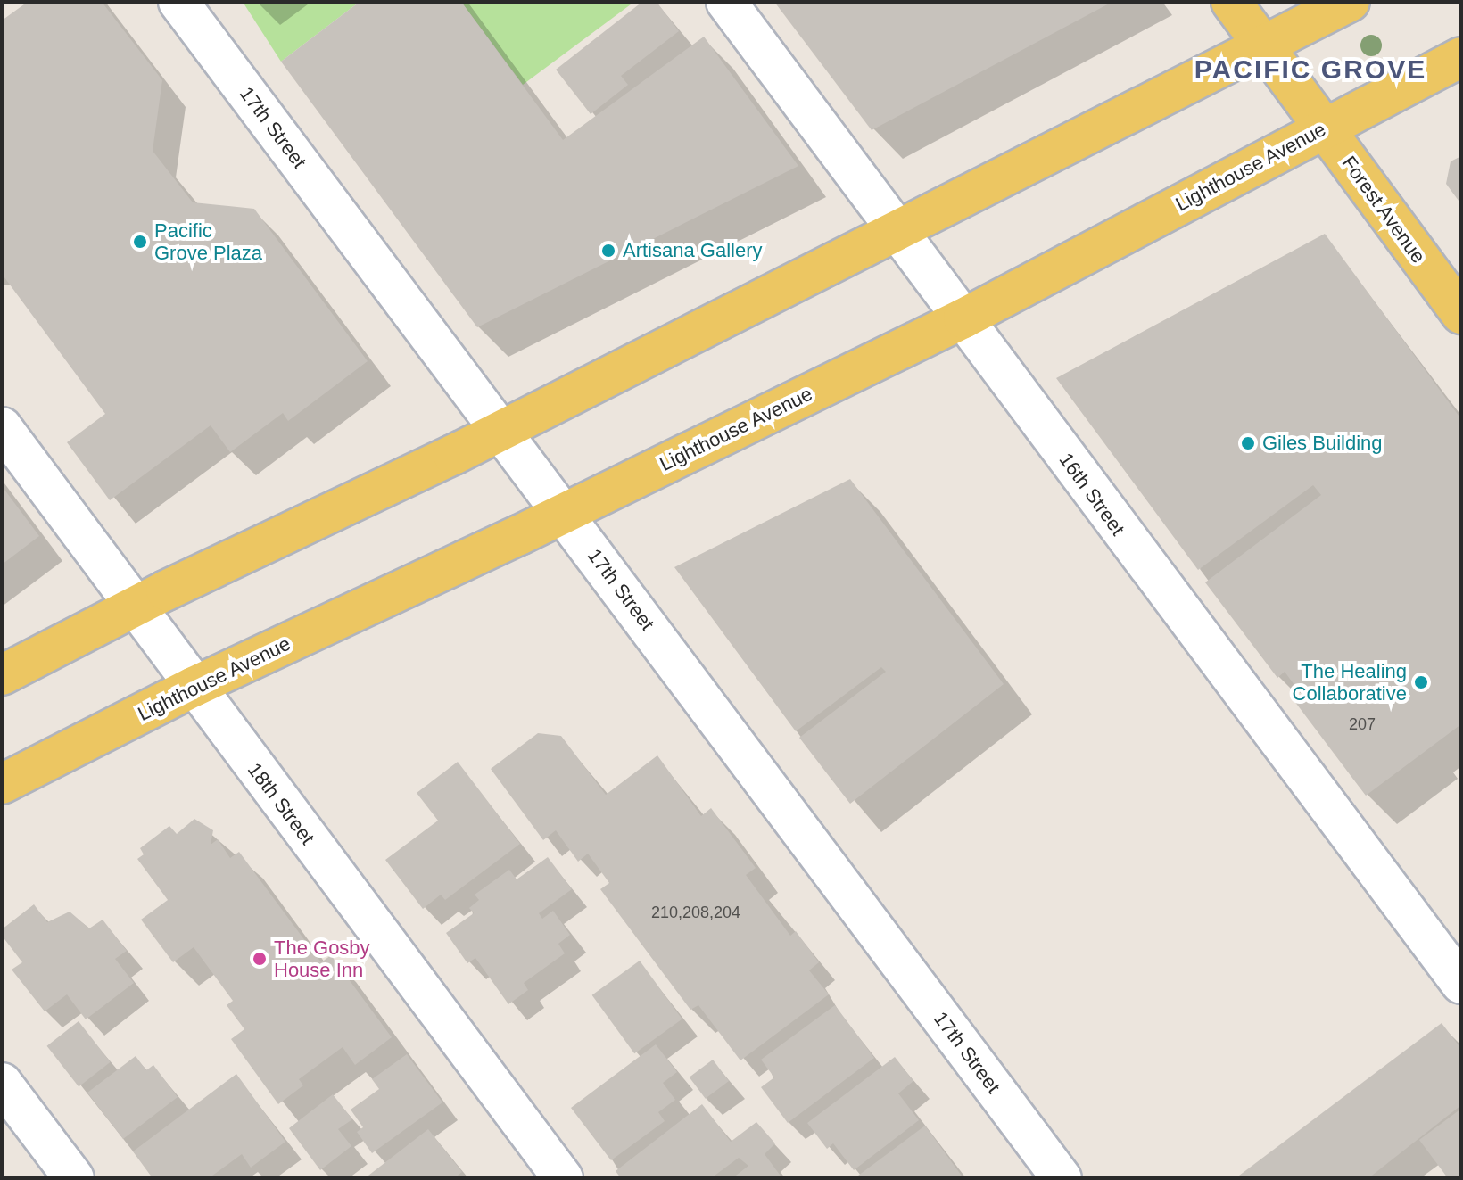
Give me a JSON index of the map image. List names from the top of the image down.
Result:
{
  "streets": {
    "main road": ["Lighthouse Avenue", "Forest Avenue"],
    "street": ["17th Street", "16th Street", "18th Street"]
  },
  "crossings": [
    ["17th Street", "Lighthouse Avenue"],
    ["Lighthouse Avenue", "Forest Avenue"],
    ["Lighthouse Avenue", "16th Street"],
    ["Lighthouse Avenue", "18th Street"]
  ],
  "districts": ["PACIFIC GROVE"],
  "places": [
    "Pacific Grove Plaza",
    "Artisana Gallery",
    "Giles Building",
    "The Healing Collaborative",
    "The Gosby House Inn"
  ],
  "house_numbers": ["207", "210,208,204"]
}
